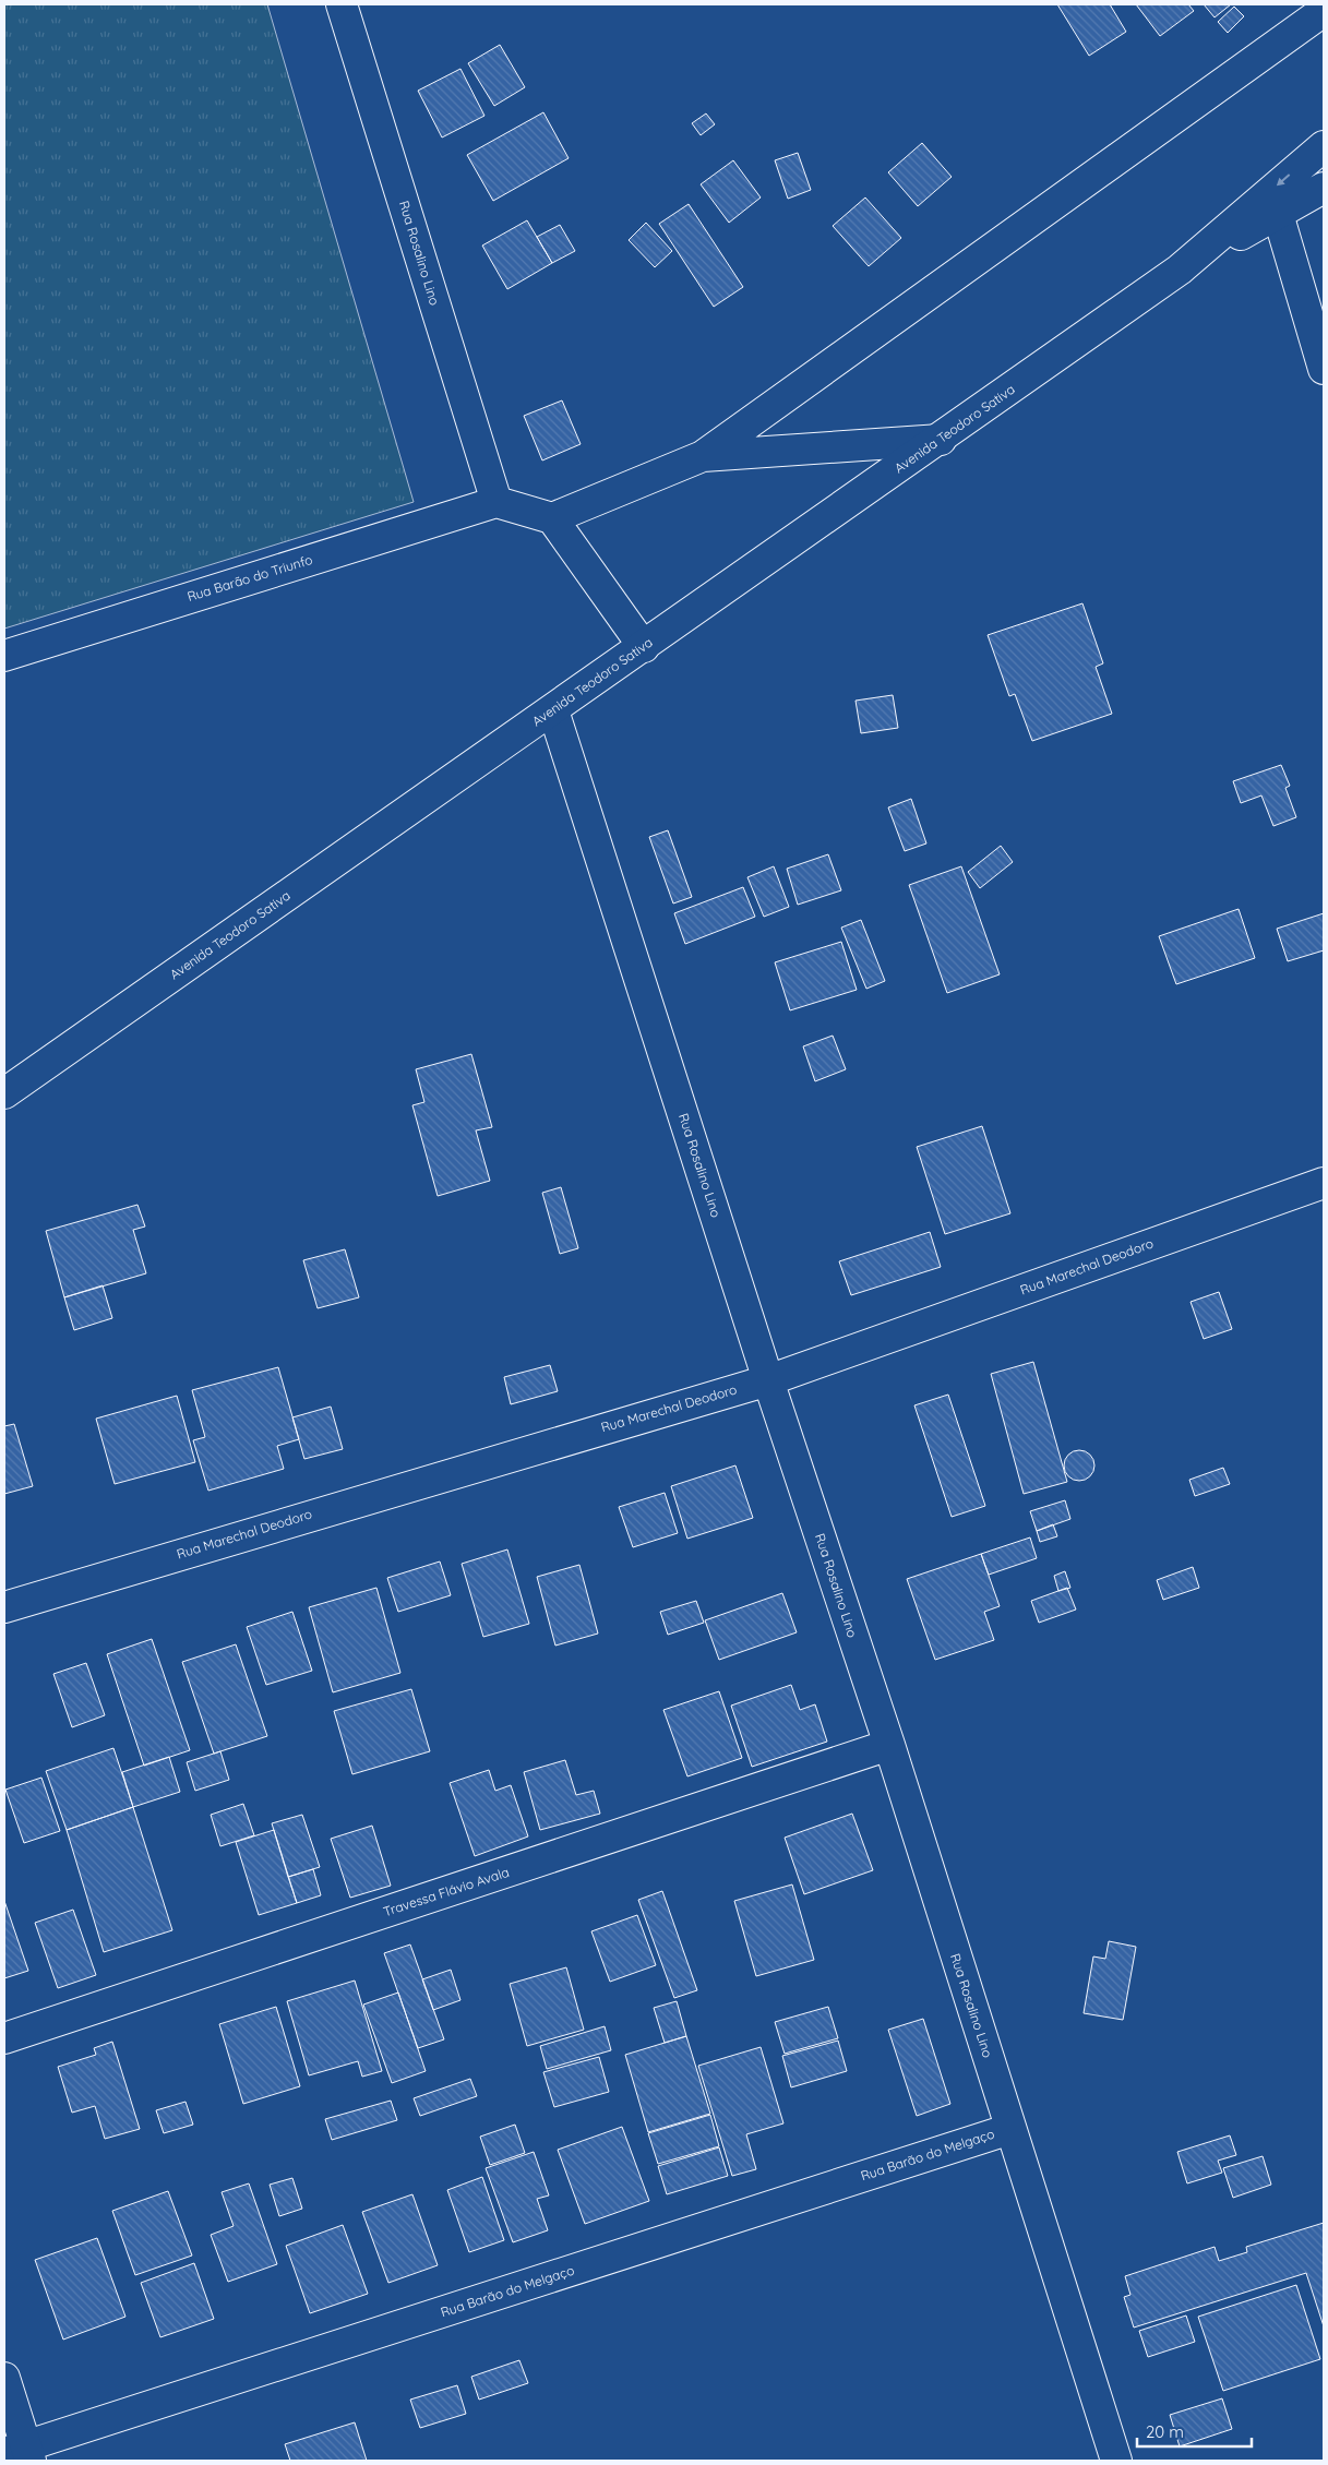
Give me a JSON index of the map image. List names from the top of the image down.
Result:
{
  "streets": {
    "street": [
      "Rua Rosalino Lino",
      "Avenida Teodoro Sativa",
      "Rua Barão do Triunfo",
      "Rua Marechal Deodoro",
      "Travessa Flávio Avala",
      "Rua Barão do Melgaço"
    ]
  },
  "crossings": [
    ["Rua Rosalino Lino", "Avenida Teodoro Sativa"],
    ["Rua Rosalino Lino", "Rua Barão do Triunfo"],
    ["Rua Rosalino Lino", "Rua Marechal Deodoro"],
    ["Rua Rosalino Lino", "Travessa Flávio Avala"],
    ["Rua Rosalino Lino", "Rua Barão do Melgaço"]
  ],
  "scale_bar": "20 m"
}
